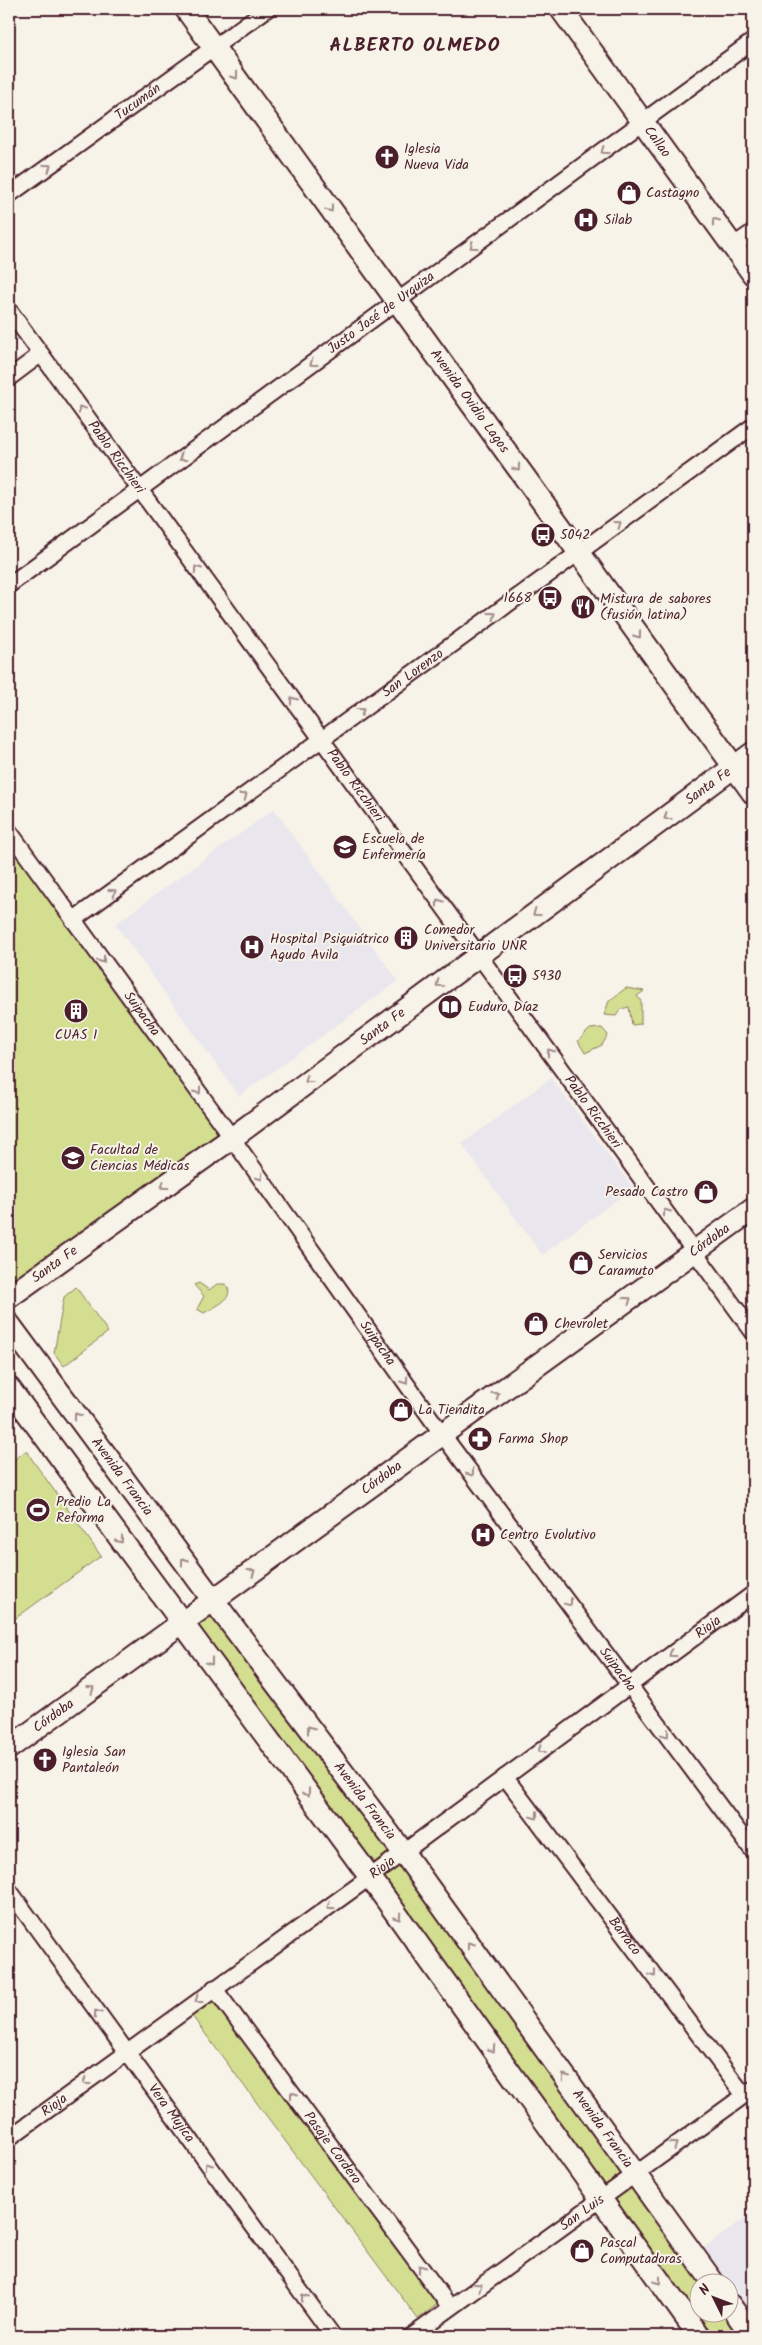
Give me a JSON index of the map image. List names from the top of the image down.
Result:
{
  "streets": {
    "main road": [
      "Callao",
      "Avenida Ovidio Lagos",
      "Santa Fe",
      "Córdoba",
      "Avenida Francia"
    ],
    "street": [
      "Tucumán",
      "Justo José de Urquiza",
      "Pablo Ricchieri",
      "San Lorenzo",
      "Suipacha",
      "Rioja",
      "Barraco",
      "Vera Mujíca",
      "Pasaje Cordero",
      "San Luis"
    ]
  },
  "crossings": [
    ["Tucumán", "Avenida Ovidio Lagos"],
    ["Callao", "Justo José de Urquiza"],
    ["Justo José de Urquiza", "Avenida Ovidio Lagos"],
    ["Justo José de Urquiza", "Pablo Ricchieri"],
    ["Avenida Ovidio Lagos", "San Lorenzo"],
    ["Avenida Ovidio Lagos", "Santa Fe"],
    ["Pablo Ricchieri", "San Lorenzo"],
    ["Pablo Ricchieri", "Santa Fe"],
    ["Pablo Ricchieri", "Córdoba"],
    ["San Lorenzo", "Suipacha"],
    ["Santa Fe", "Suipacha"],
    ["Suipacha", "Córdoba"],
    ["Suipacha", "Rioja"],
    ["Córdoba", "Avenida Francia"],
    ["Avenida Francia", "Rioja"],
    ["Avenida Francia", "San Luis"],
    ["Rioja", "Barraco"],
    ["Rioja", "Vera Mujíca"],
    ["Rioja", "Pasaje Cordero"],
    ["Barraco", "San Luis"],
    ["Pasaje Cordero", "San Luis"]
  ],
  "one_way": [
    "Tucumán",
    "Callao",
    "Justo José de Urquiza",
    "Avenida Ovidio Lagos",
    "Pablo Ricchieri",
    "San Lorenzo",
    "Santa Fe",
    "Suipacha",
    "Córdoba",
    "Rioja",
    "Barraco",
    "Vera Mujíca",
    "Pasaje Cordero",
    "San Luis"
  ],
  "districts": ["ALBERTO OLMEDO"],
  "places": {
    "church": ["Iglesia Nueva Vida", "Iglesia San Pantaleón"],
    "shop": [
      "Castagno",
      "Pesado Castro",
      "Servicios Caramuto",
      "Chevrolet",
      "La Tiendita",
      "Pascal Computadoras"
    ],
    "hospital": ["Silab", "Hospital Psiquiátrico Agudo Avila", "Centro Evolutivo"],
    "bus stop": ["5042", "1668", "5930"],
    "restaurant": ["Mistura de sabores (fusión latina)"],
    "school or university": ["Escuela de Enfermería", "Facultad de Ciencias Médicas"],
    "building": ["Comedor Universitario UNR", "CUAS 1"],
    "library": ["Euduro Díaz"],
    "pharmacy": ["Farma Shop"],
    "sports": ["Predio La Reforma"]
  },
  "north": "top left"
}
